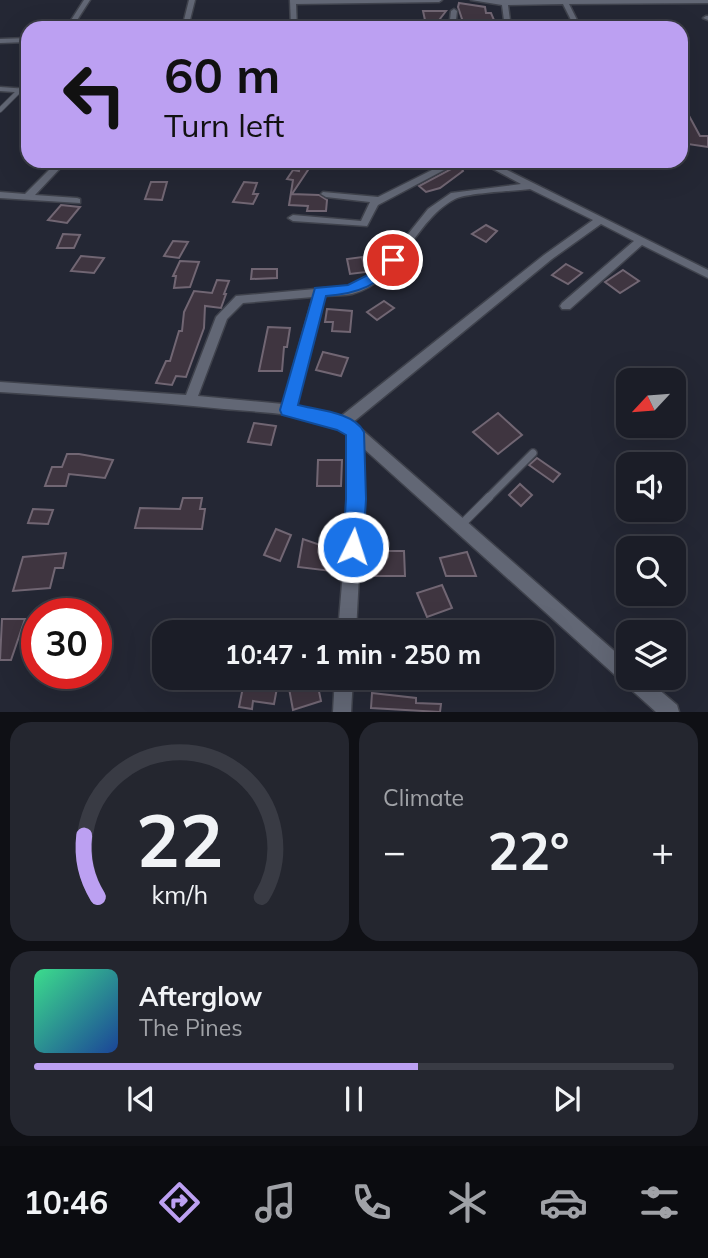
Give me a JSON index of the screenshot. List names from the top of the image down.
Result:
{
  "north": "bottom left",
  "page": {
    "turn": ["60 m", "Turn left"],
    "limit": "30",
    "trip": "10:47 · 1 min · 250 m",
    "tile": "Climate",
    "heat": ["−", "22°", "+"],
    "song": ["Afterglow", "The Pines"],
    "tabs": "10:46",
    "gauge": ["22", "km/h"]
  }
}
